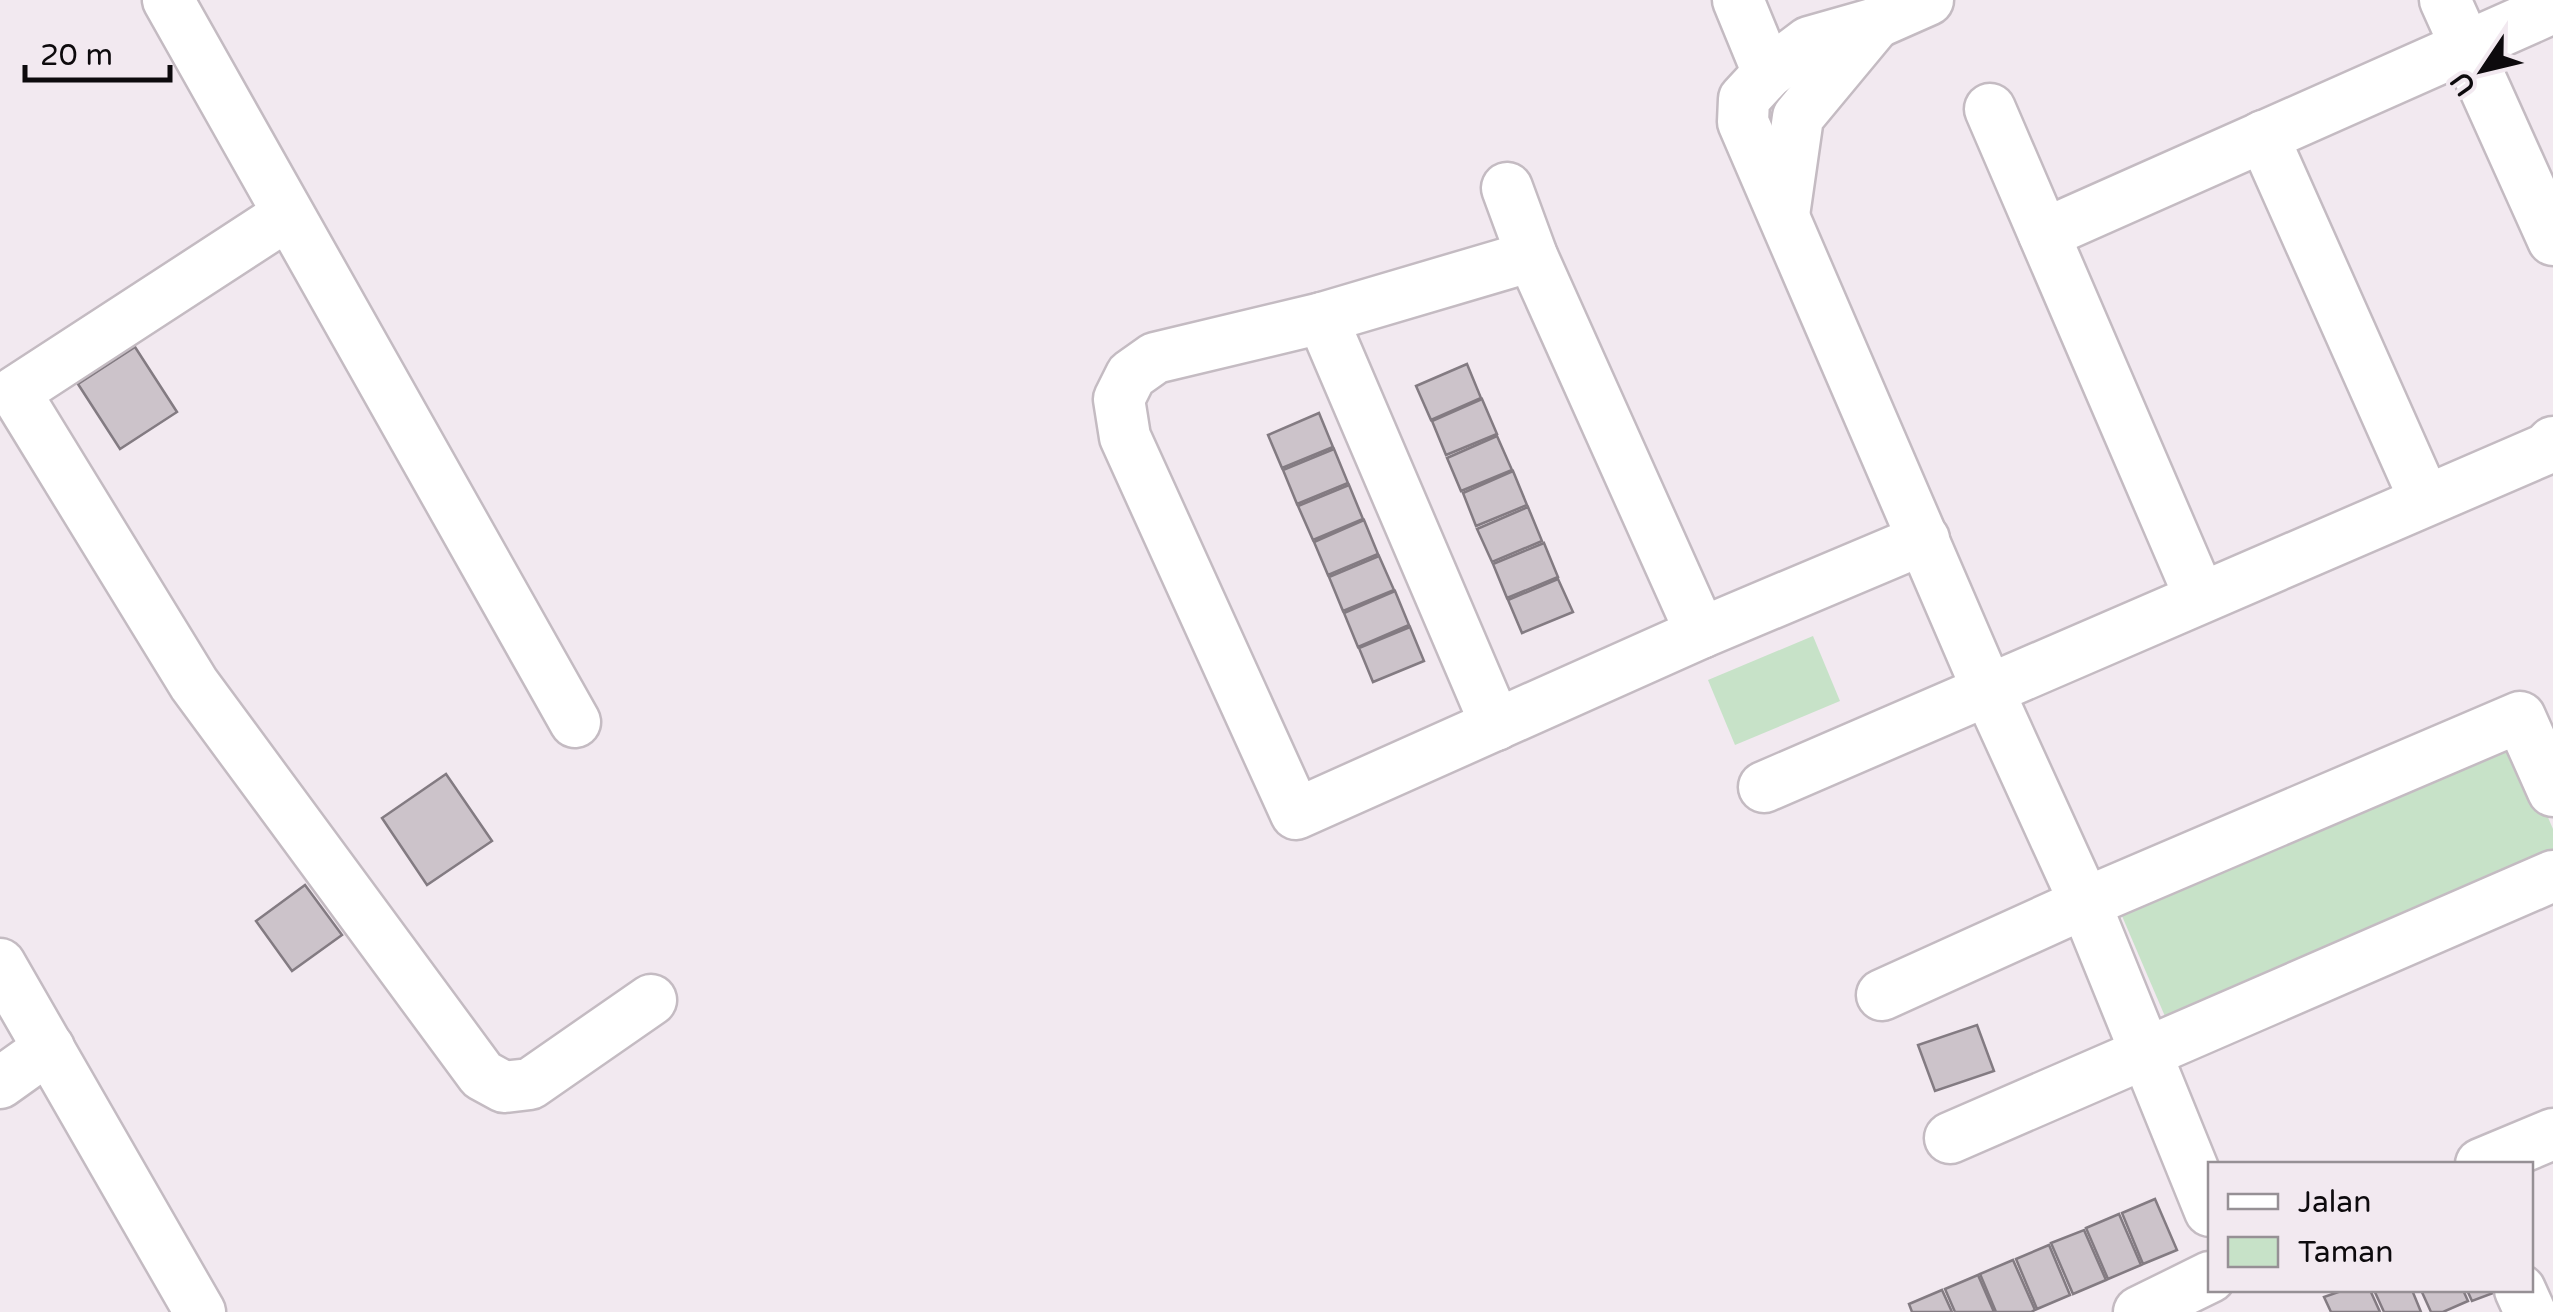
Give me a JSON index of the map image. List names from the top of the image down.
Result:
{
  "legend": ["Jalan", "Taman"],
  "scale_bar": "20 m",
  "north": "bottom left"
}
